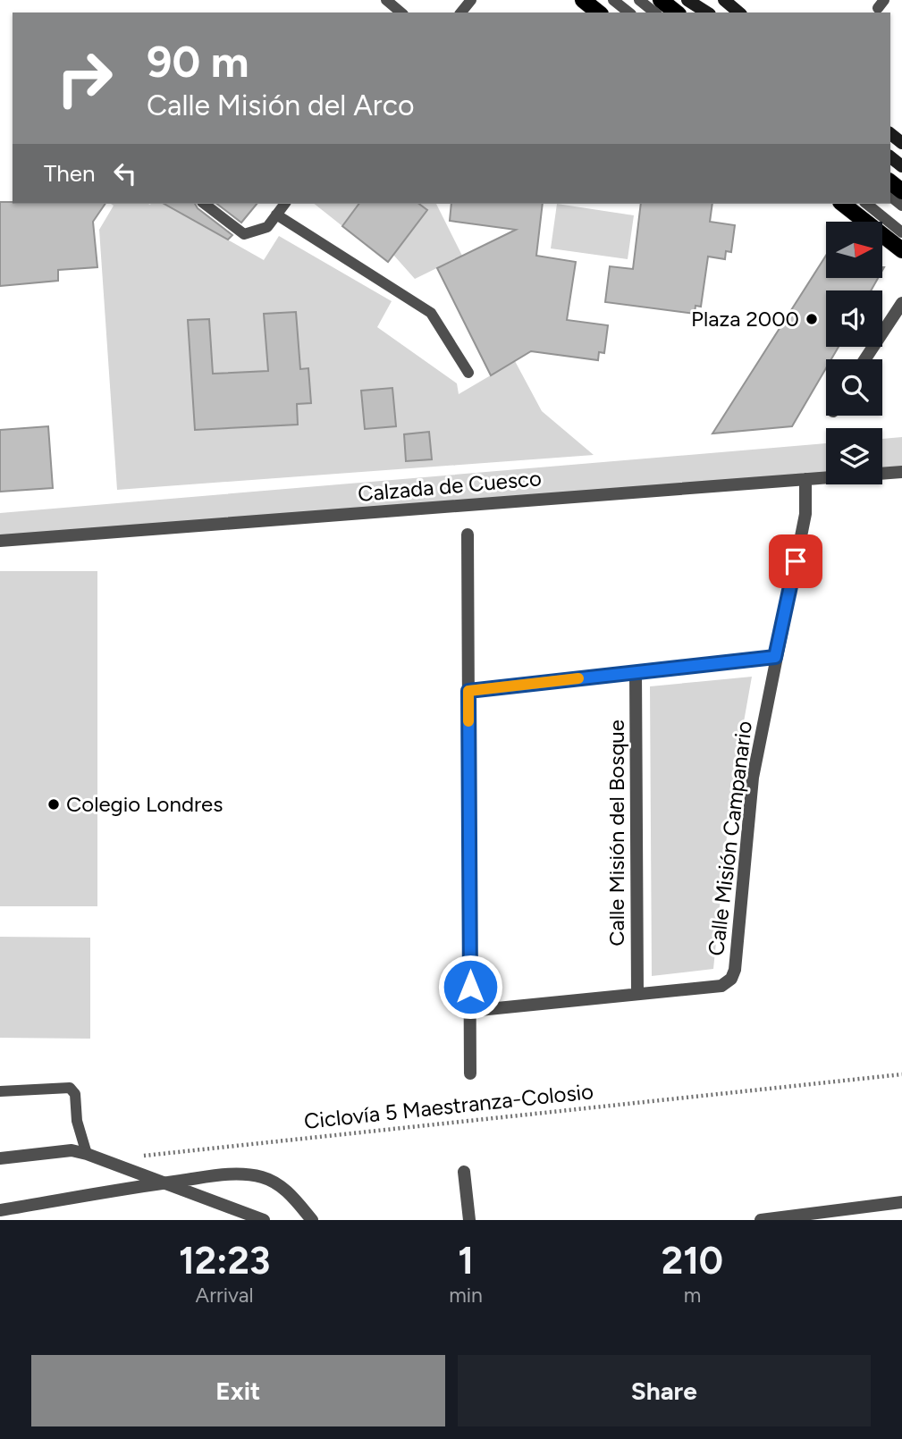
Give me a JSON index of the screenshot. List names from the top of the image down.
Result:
{
  "streets": {
    "street": ["Calzada de Cuesco", "Calle Misión del Bosque", "Calle Misión Campanario"],
    "path": ["Ciclovía 5 Maestranza-Colosio"]
  },
  "crossings": [
    ["Calzada de Cuesco", "Calle Misión Campanario"],
    ["Calle Misión del Bosque", "Calle Misión Campanario"]
  ],
  "places": ["Plaza 2000", "Colegio Londres"],
  "north": "right",
  "page": {
    "turn": ["90 m", "Calle Misión del Arco"],
    "then": "Then",
    "eta": [
      "12:23",
      "Arrival",
      "1",
      "min",
      "210",
      "m"
    ],
    "buttons": ["Exit", "Share"]
  }
}
